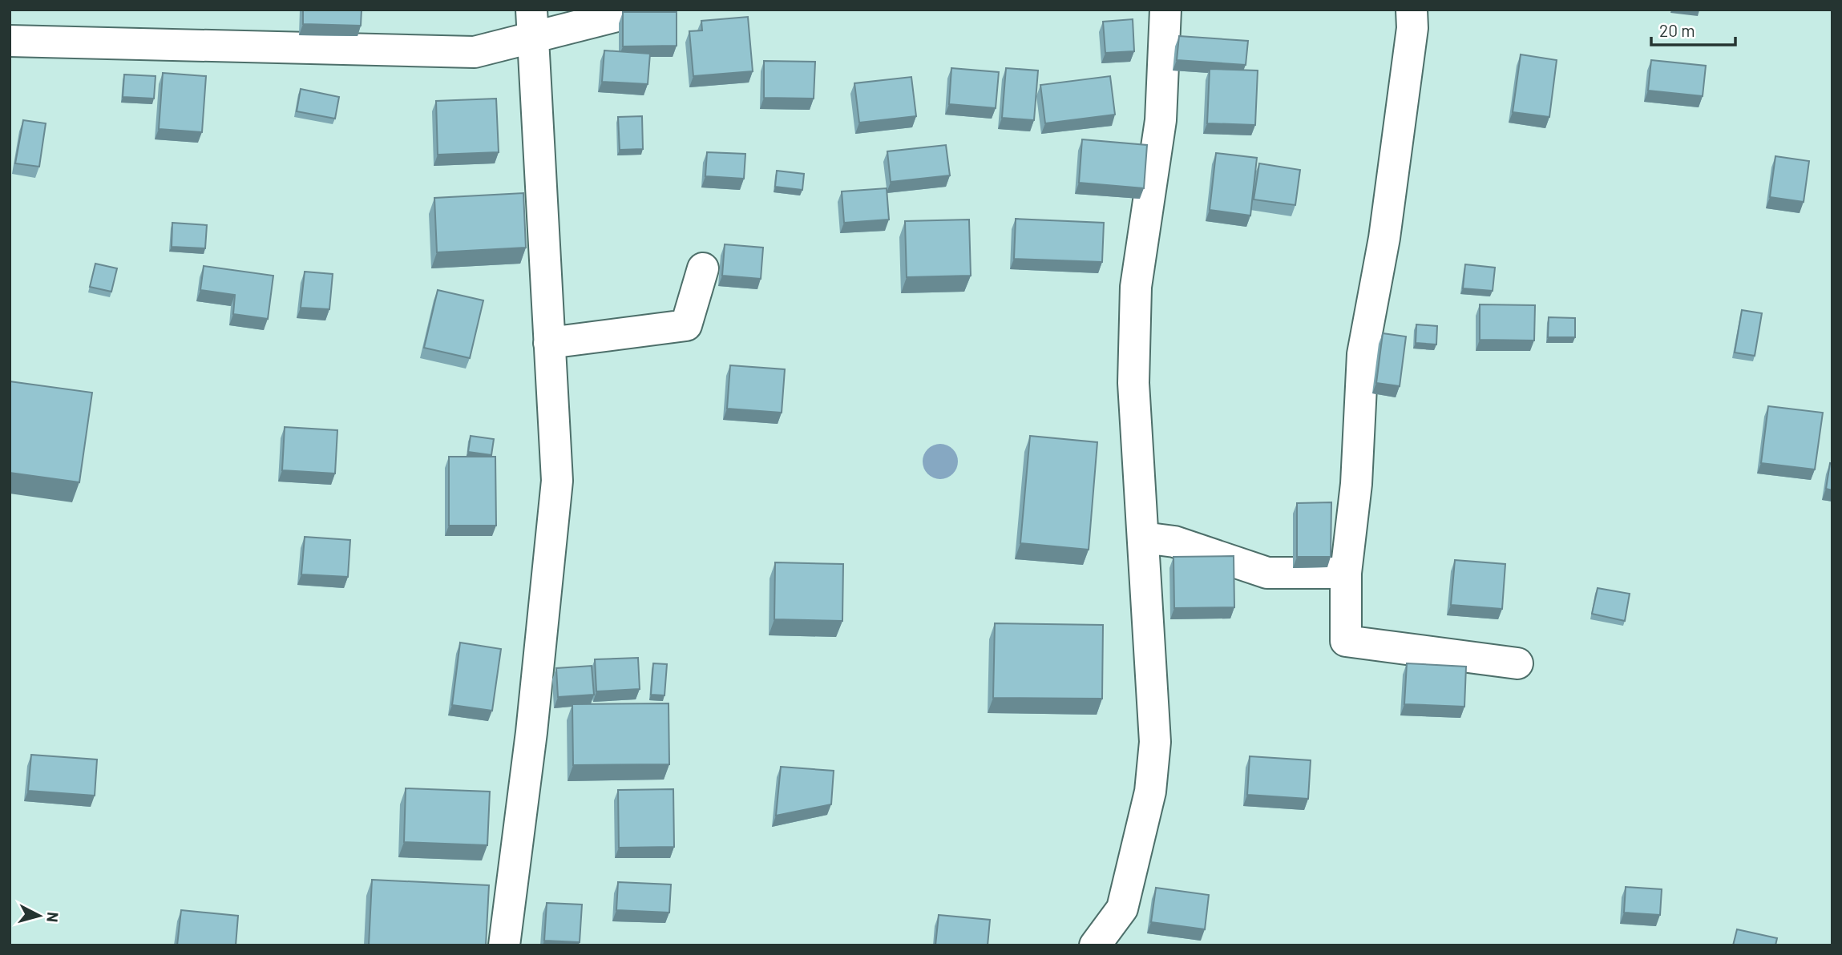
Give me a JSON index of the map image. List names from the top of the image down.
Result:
{
  "scale_bar": "20 m",
  "north": "right"
}
